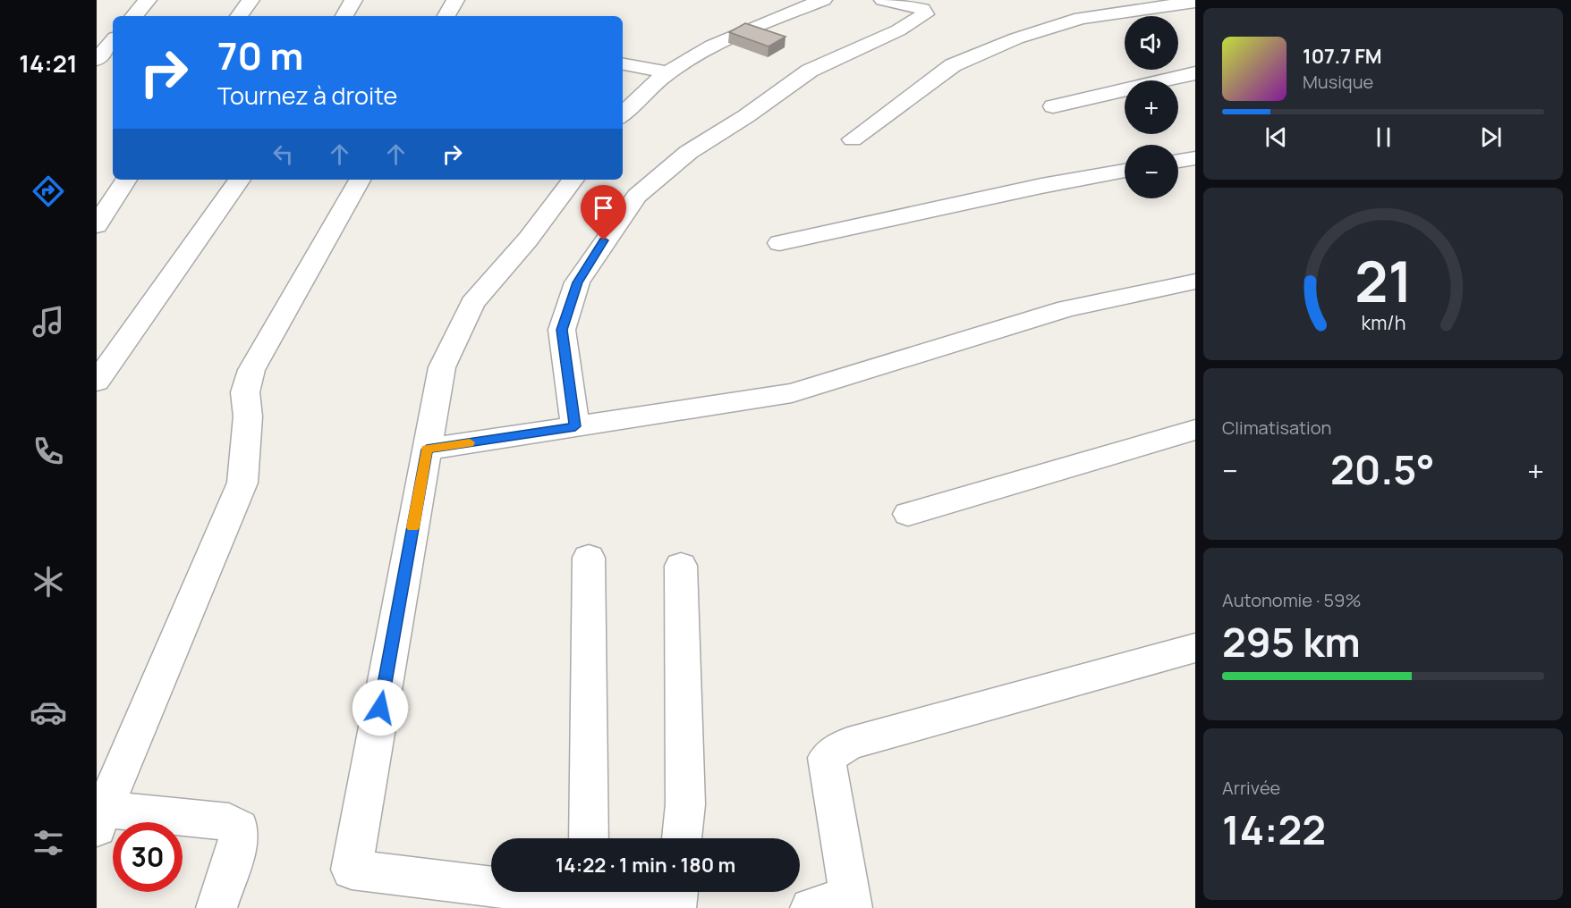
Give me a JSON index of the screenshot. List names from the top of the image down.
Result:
{
  "page": {
    "tabs": "14:21",
    "map_buttons": ["+", "−"],
    "turn": ["70 m", "Tournez à droite"],
    "song": ["107.7 FM", "Musique"],
    "tile": [
      "Climatisation",
      ["Autonomie · 59%", "295 km"],
      ["Arrivée", "14:22"]
    ],
    "heat": ["−", "20.5°", "+"],
    "limit": "30",
    "trip": "14:22 · 1 min · 180 m",
    "gauge": ["21", "km/h"]
  }
}
